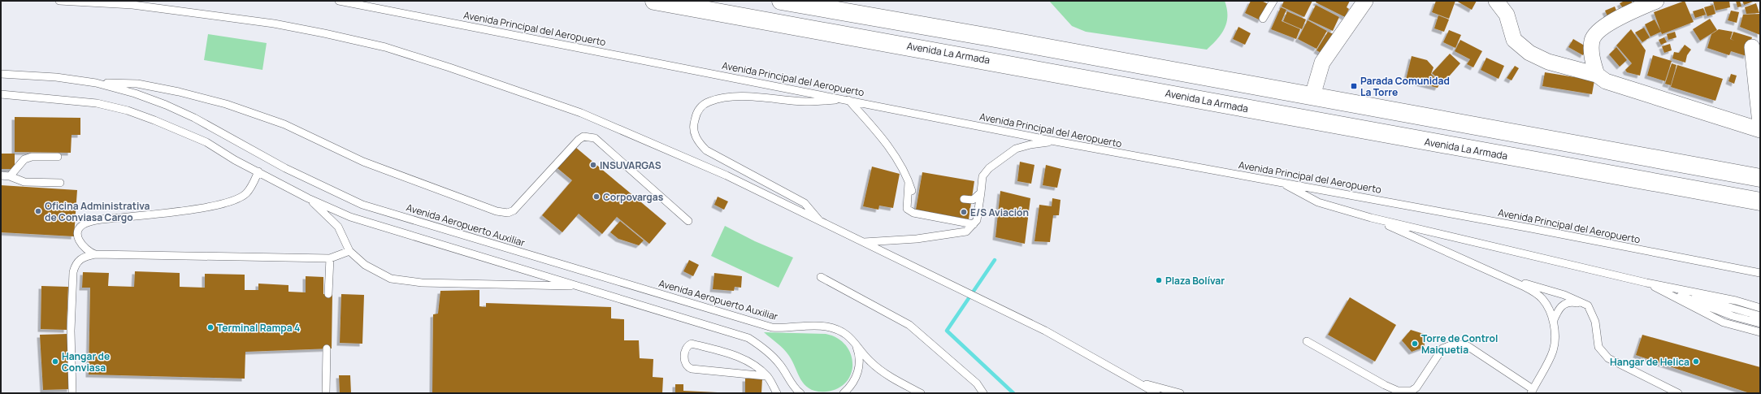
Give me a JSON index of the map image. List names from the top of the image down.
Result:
{
  "streets": {
    "main road": ["Avenida La Armada"],
    "lane": ["Avenida Principal del Aeropuerto", "Avenida Aeropuerto Auxiliar"]
  },
  "places": {
    "transit": ["Parada Comunidad La Torre"],
    "other": [
      "INSUVARGAS",
      "Corpovargas",
      "Oficina Administrativa de Conviasa Cargo",
      "E/S Aviación",
      "Plaza Bolívar",
      "Terminal Rampa 4",
      "Torre de Control Maiquetia",
      "Hangar de Conviasa",
      "Hangar de Helica"
    ]
  }
}
